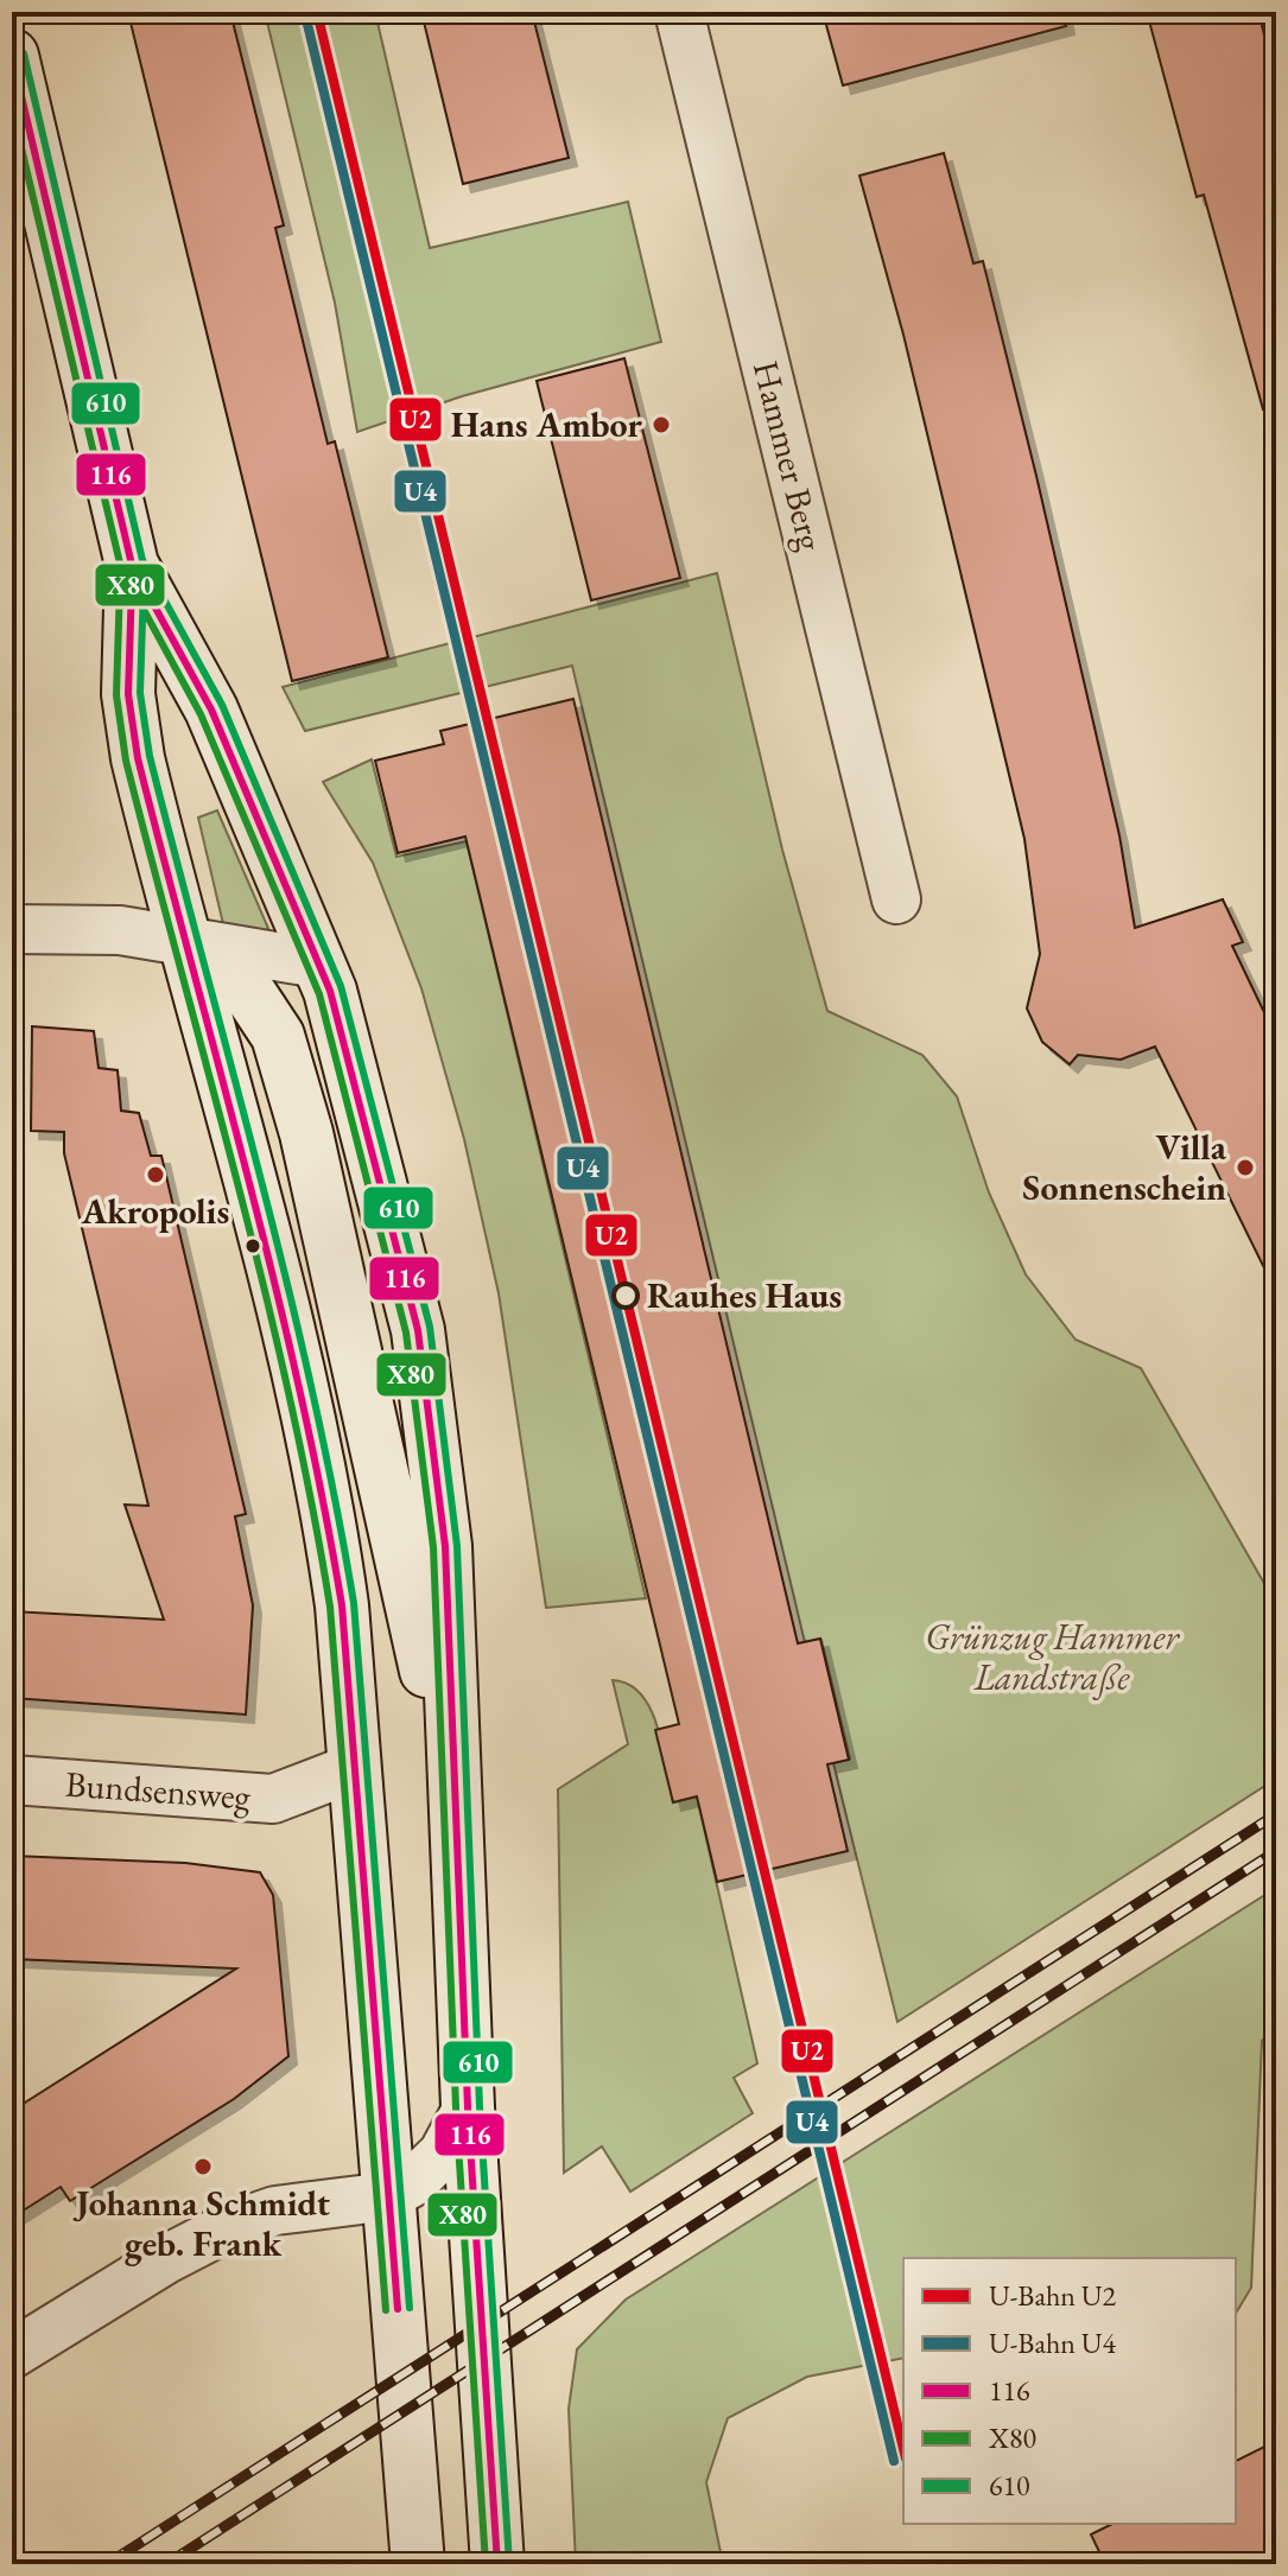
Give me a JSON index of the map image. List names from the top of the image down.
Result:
{
  "streets": {
    "street": ["Hammer Berg", "Bundsensweg"]
  },
  "parks": ["Grünzug Hammer Landstraße"],
  "places": [
    "Hans Ambor",
    "Villa Sonnenschein",
    "Akropolis",
    "Rauhes Haus",
    "Johanna Schmidt geb. Frank"
  ],
  "lines": [
    "metro line U2",
    "metro line U4",
    "transit line 610",
    "transit line 116",
    "transit line X80"
  ],
  "legend": [
    "U-Bahn U2",
    "U-Bahn U4",
    "116",
    "X80",
    "610"
  ]
}
